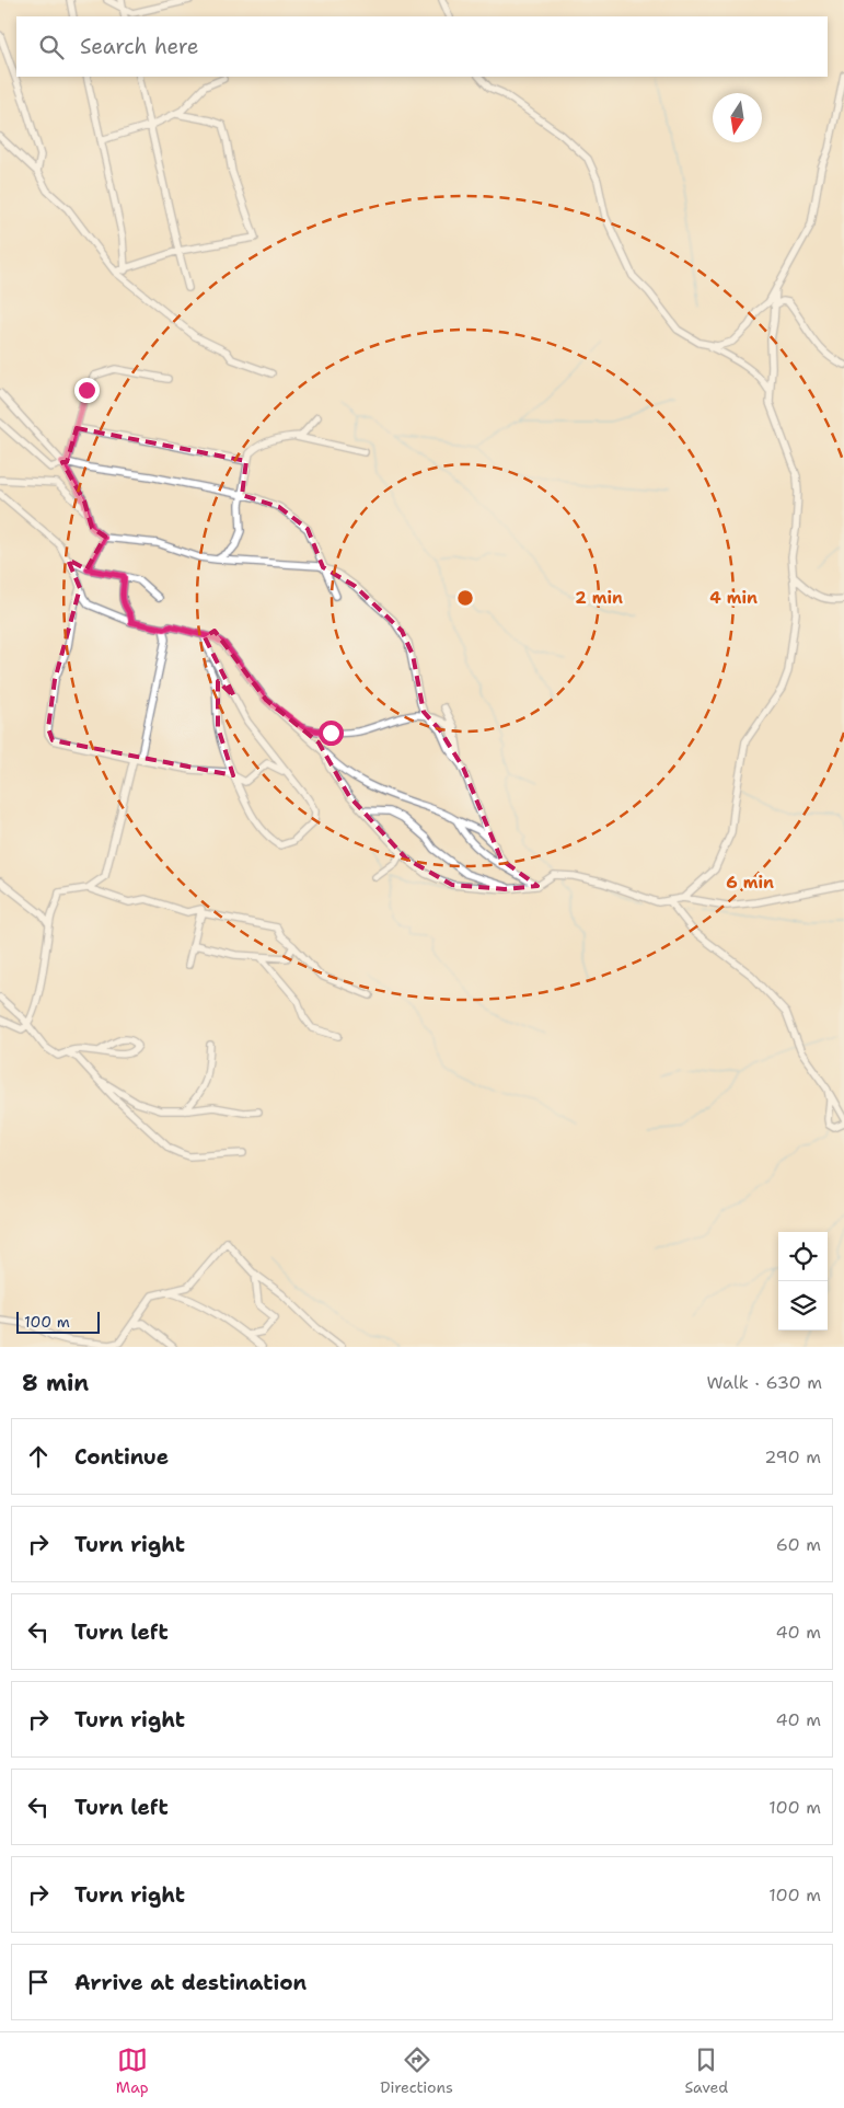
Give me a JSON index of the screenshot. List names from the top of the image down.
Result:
{
  "scale_bar": "100 m",
  "north": "bottom",
  "page": {
    "search": "Search here",
    "scale": "100 m",
    "heading": ["8 min", "Walk · 630 m"],
    "list": [
      ["Continue", "290 m"],
      ["Turn right", "60 m"],
      ["Turn left", "40 m"],
      ["Turn right", "40 m"],
      ["Turn left", "100 m"],
      ["Turn right", "100 m"],
      "Arrive at destination"
    ],
    "nav": ["Map", "Directions", "Saved"]
  },
  "rings": ["2 min", "4 min", "6 min"]
}
